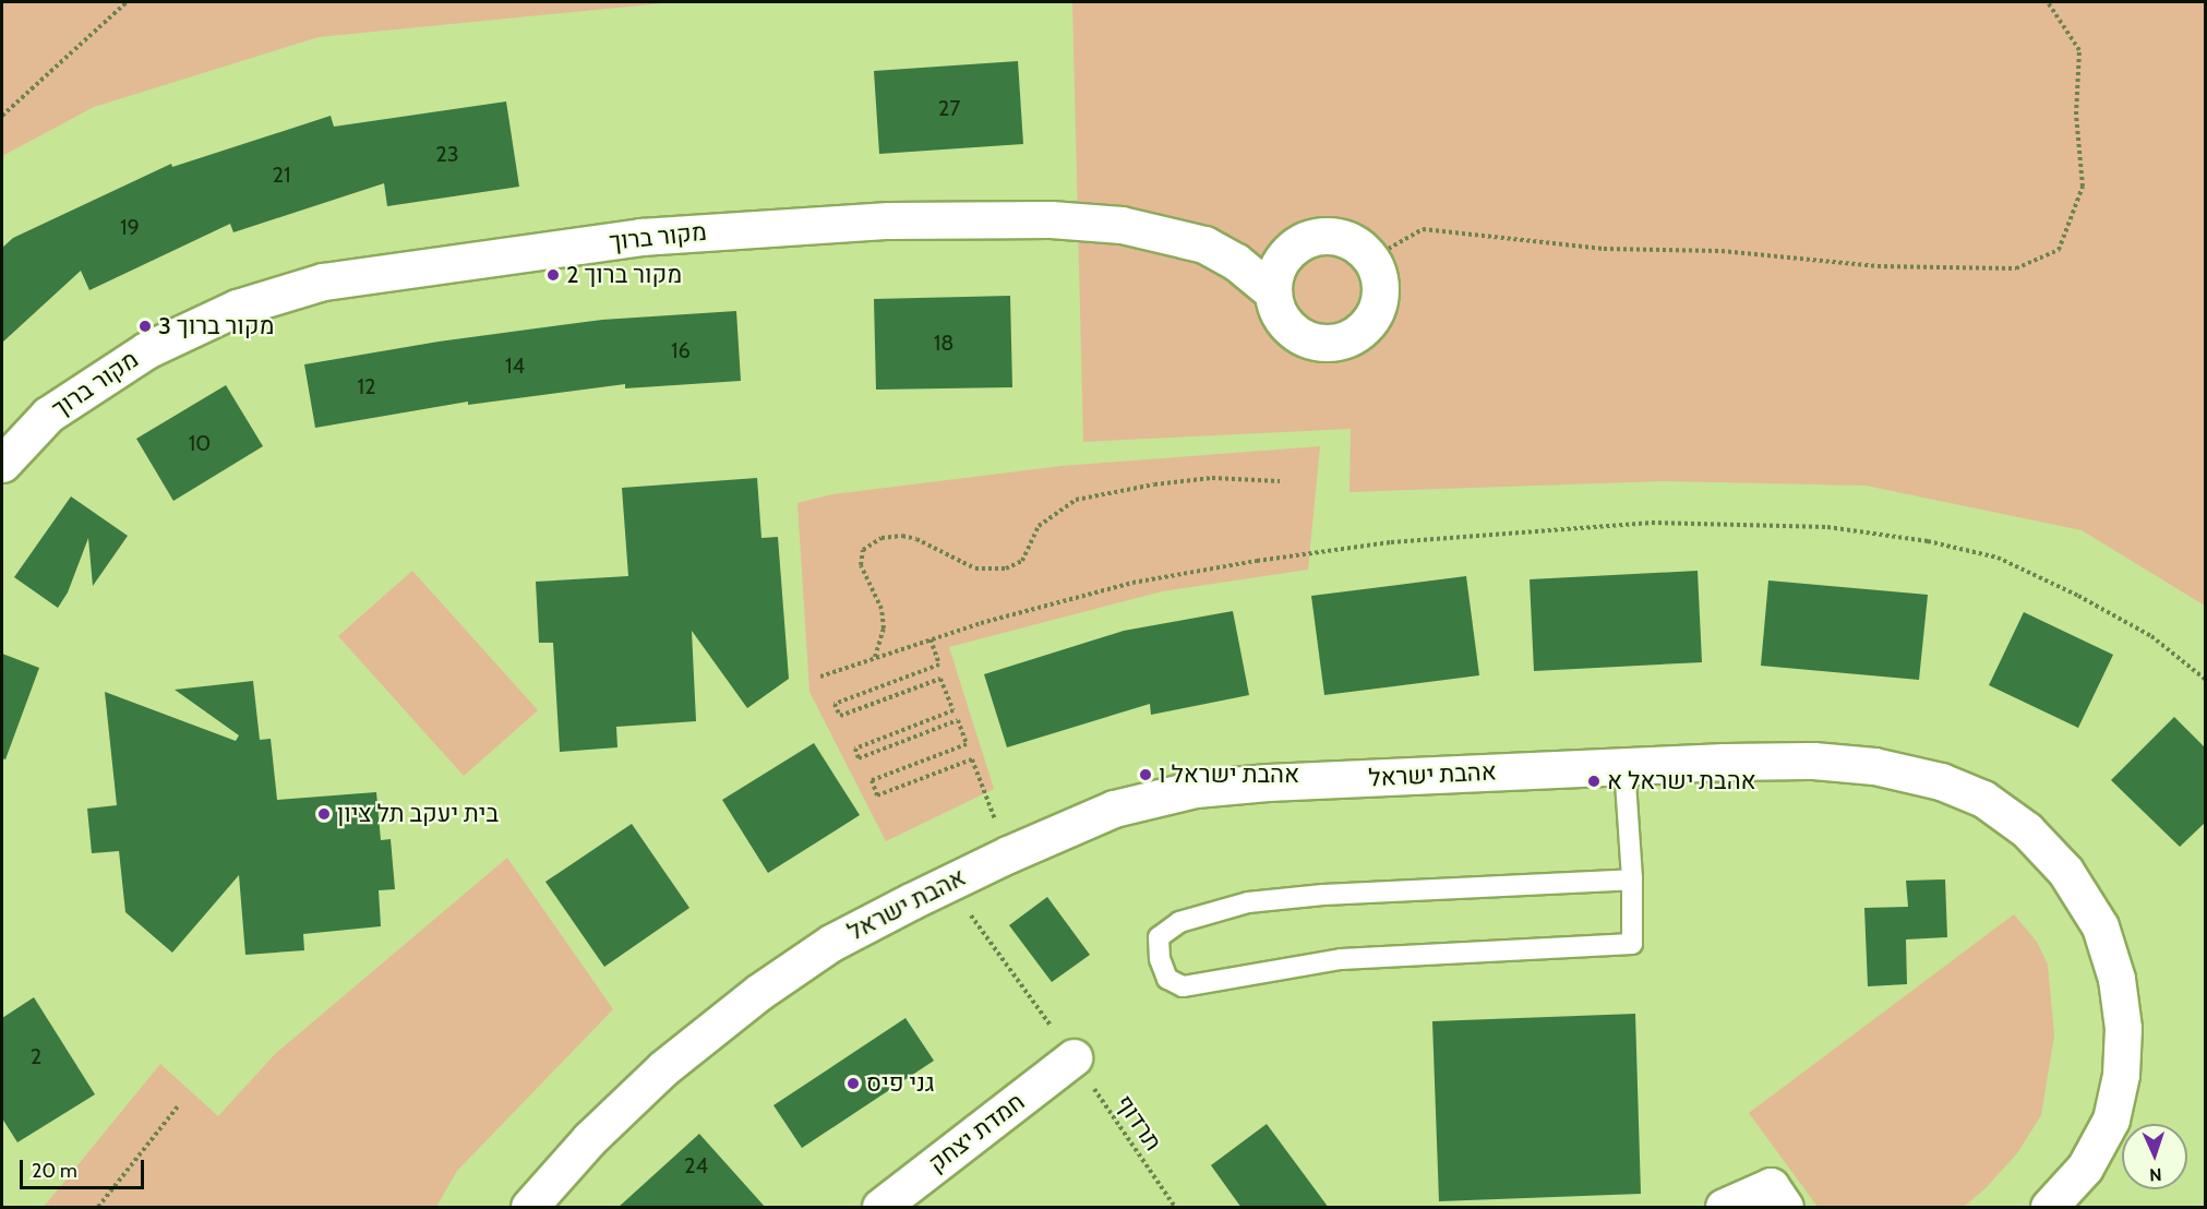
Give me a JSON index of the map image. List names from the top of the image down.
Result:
{
  "streets": {
    "street": ["מקור ברוך", "אהבת ישראל", "חמדת יצחק"],
    "path": ["תרדוף"]
  },
  "crossings": [
    ["אהבת ישראל", "תרדוף"],
    ["תרדוף", "חמדת יצחק"]
  ],
  "places": [
    "מקור ברוך 2",
    "מקור ברוך 3",
    "אהבת ישראל ו",
    "אהבת ישראל א",
    "בית יעקב תל ציון",
    "גני פיס"
  ],
  "house_numbers": [
    "27",
    "23",
    "21",
    "19",
    "18",
    "16",
    "14",
    "12",
    "10",
    "2",
    "24"
  ],
  "scale_bar": "20 m",
  "north": "bottom"
}
